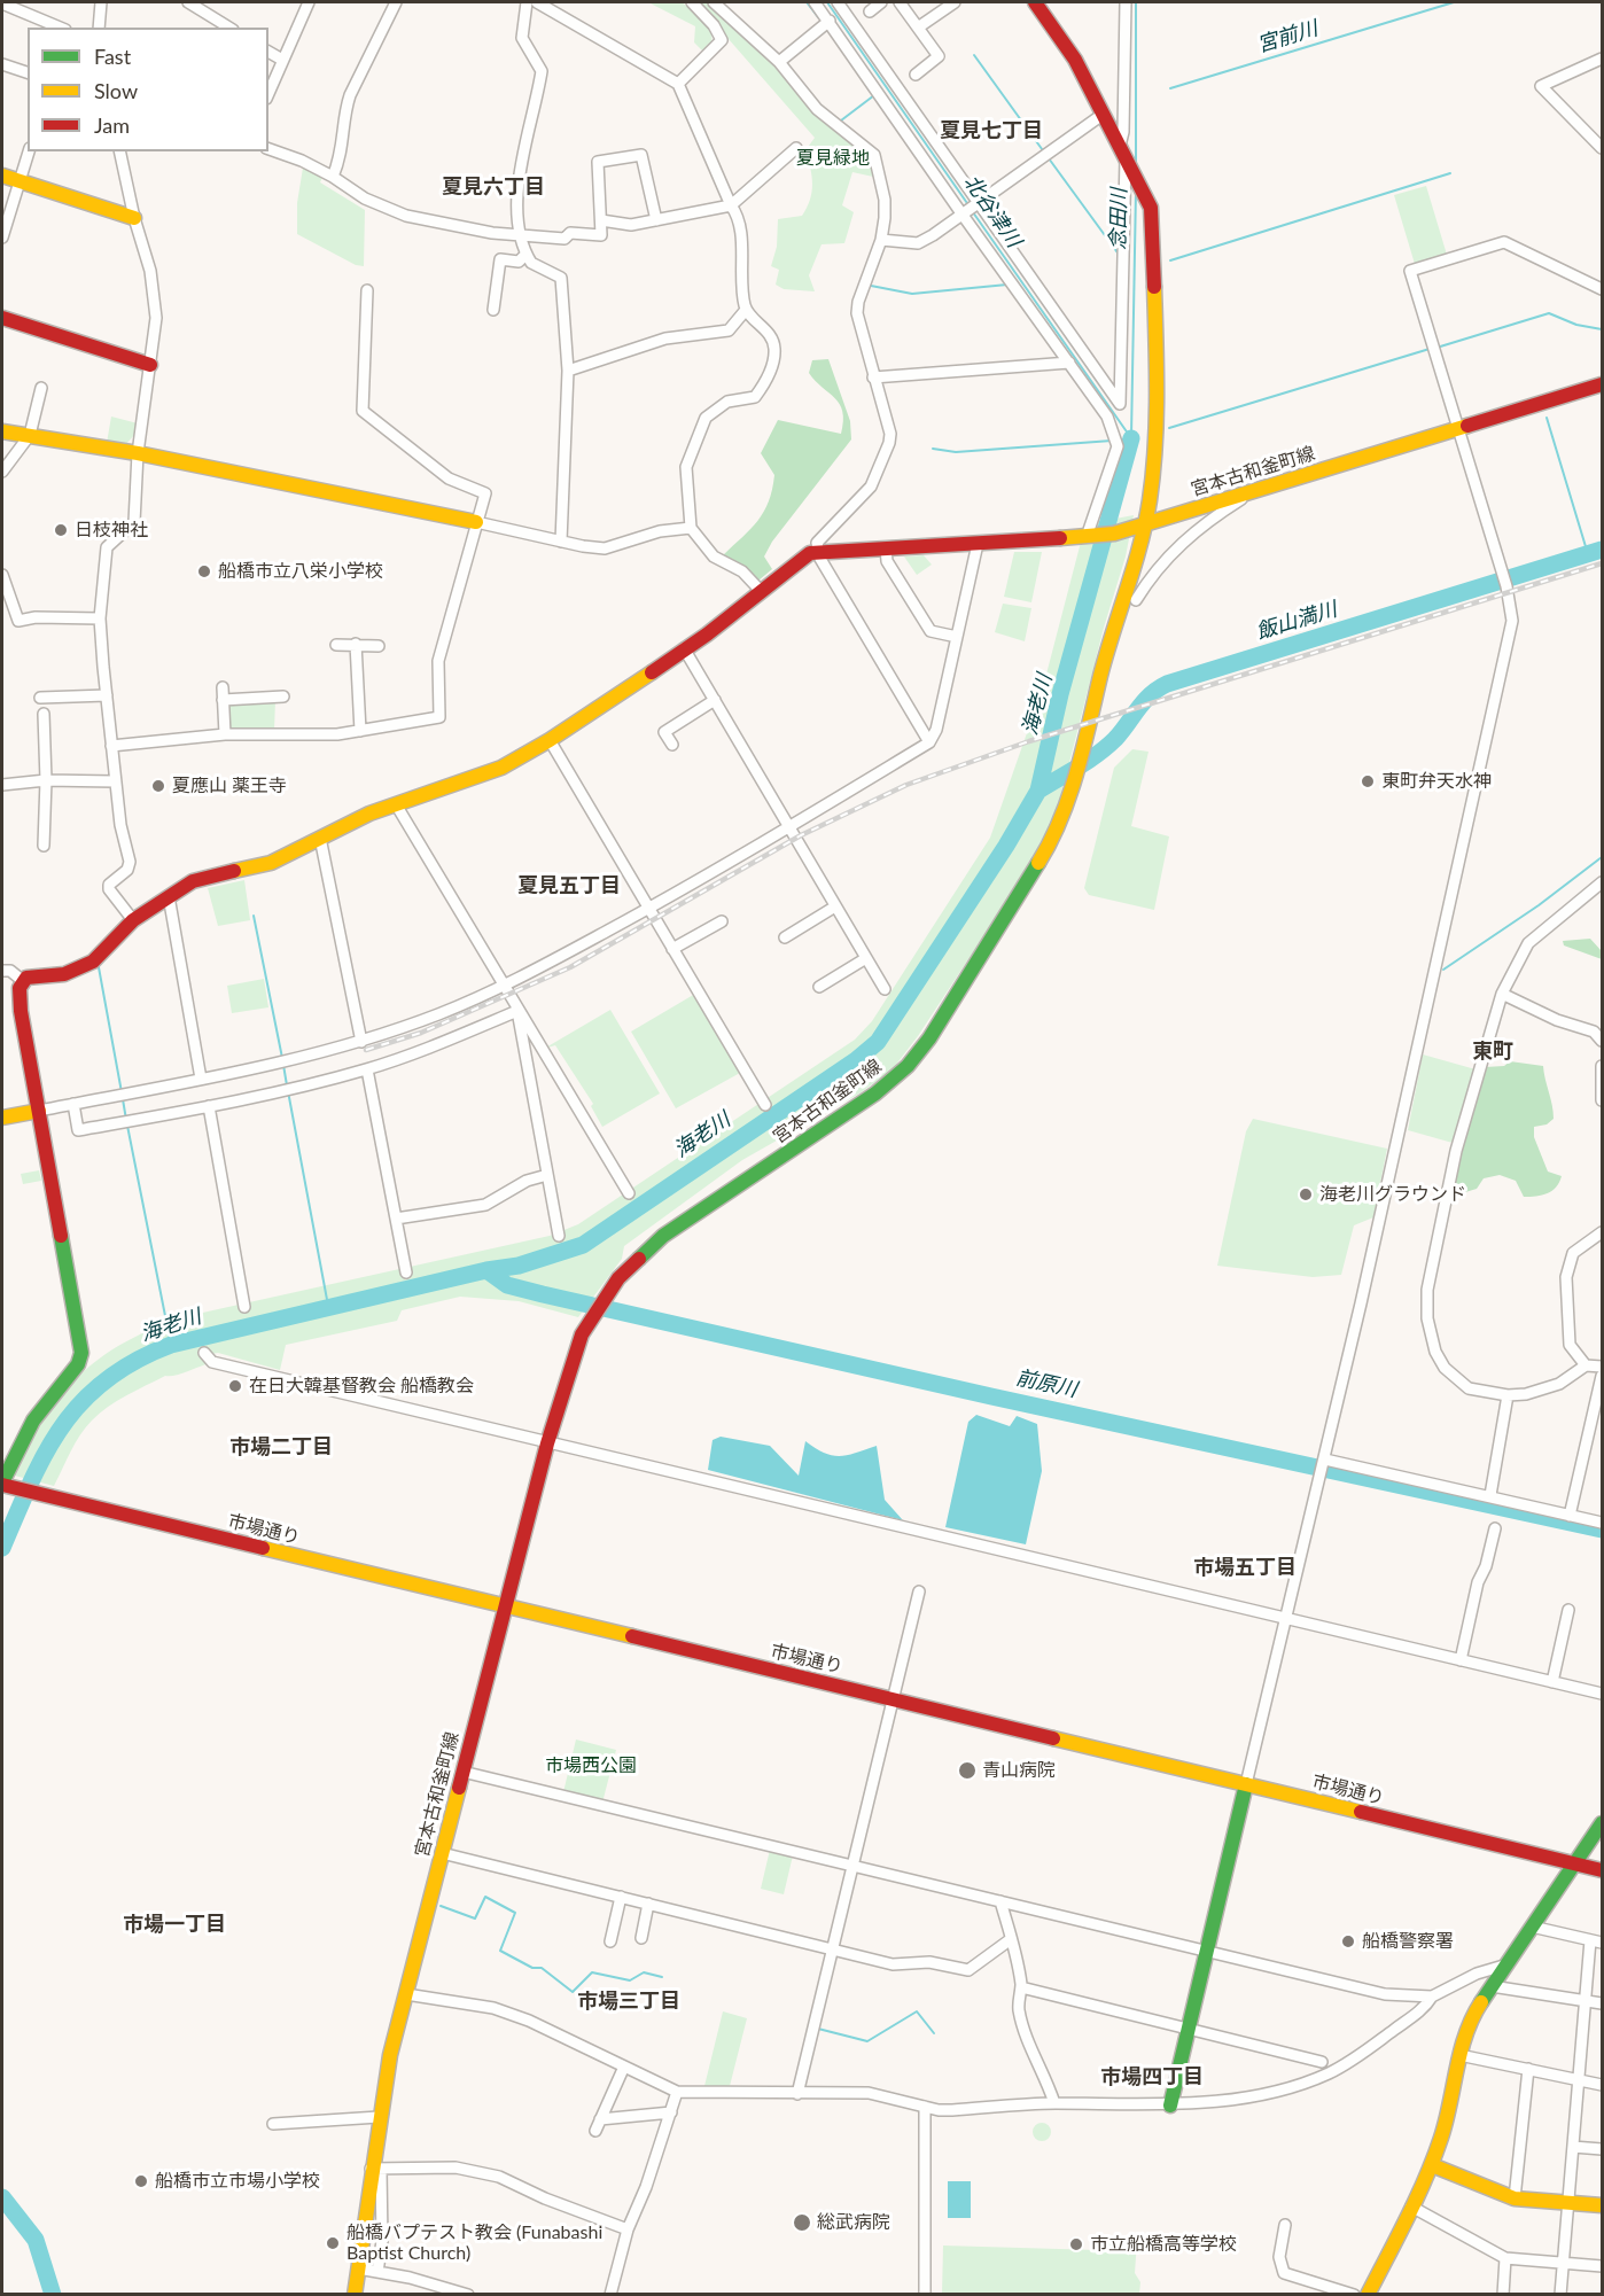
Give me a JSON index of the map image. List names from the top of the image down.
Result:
{
  "streets": {
    "street": ["宮本古和釜町線", "市場通り"]
  },
  "crossings": [
    ["宮本古和釜町線", "市場通り"]
  ],
  "districts": [
    "夏見七丁目",
    "夏見六丁目",
    "夏見五丁目",
    "東町",
    "市場二丁目",
    "市場五丁目",
    "市場一丁目",
    "市場三丁目",
    "市場四丁目"
  ],
  "water": [
    "宮前川",
    "北谷津川",
    "念田川",
    "飯山満川",
    "海老川",
    "前原川"
  ],
  "parks": ["夏見緑地", "市場西公園"],
  "places": [
    "日枝神社",
    "船橋市立八栄小学校",
    "東町弁天水神",
    "夏應山 薬王寺",
    "海老川グラウンド",
    "在日大韓基督教会 船橋教会",
    "青山病院",
    "船橋警察署",
    "船橋市立市場小学校",
    "総武病院",
    "船橋バプテスト教会 (Funabashi Baptist Church)",
    "市立船橋高等学校"
  ],
  "legend": ["Fast", "Slow", "Jam"]
}
